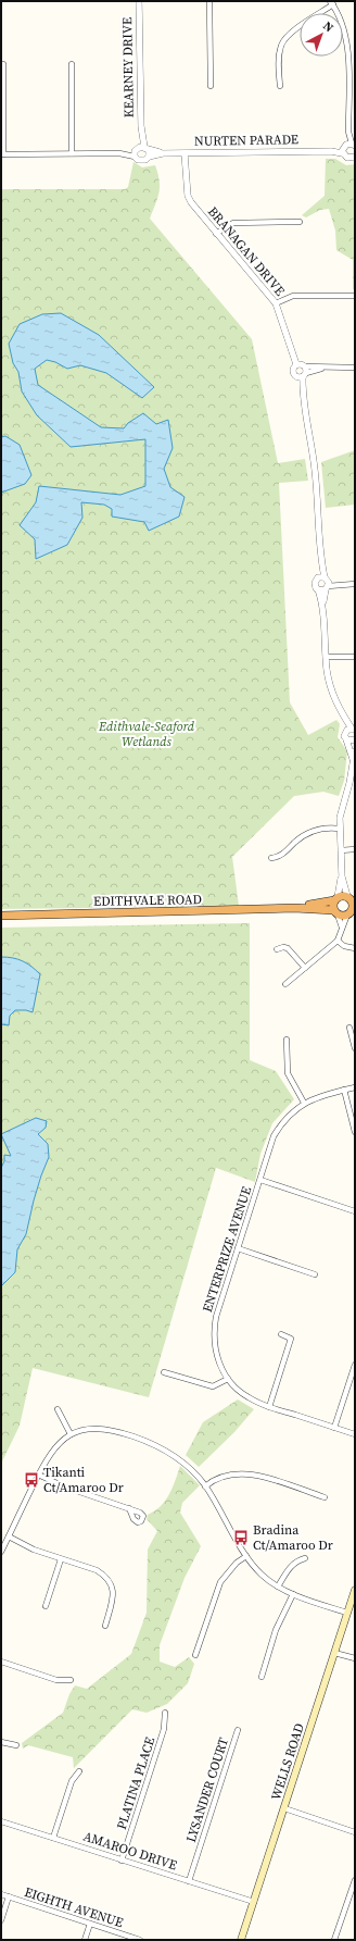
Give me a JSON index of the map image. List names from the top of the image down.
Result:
{
  "streets": {
    "highway": ["EDITHVALE ROAD"],
    "main road": ["WELLS ROAD"],
    "street": [
      "KEARNEY DRIVE",
      "NURTEN PARADE",
      "BRANAGAN DRIVE",
      "ENTERPRIZE AVENUE",
      "PLATINA PLACE",
      "LYSANDER COURT",
      "AMAROO DRIVE",
      "EIGHTH AVENUE"
    ]
  },
  "crossings": [
    ["KEARNEY DRIVE", "NURTEN PARADE"],
    ["NURTEN PARADE", "BRANAGAN DRIVE"],
    ["WELLS ROAD", "AMAROO DRIVE"],
    ["PLATINA PLACE", "AMAROO DRIVE"],
    ["LYSANDER COURT", "AMAROO DRIVE"]
  ],
  "parks": ["Edithvale-Seaford Wetlands"],
  "places": {
    "bus stop": ["Tikanti Ct/Amaroo Dr", "Bradina Ct/Amaroo Dr"]
  },
  "north": "top right"
}
